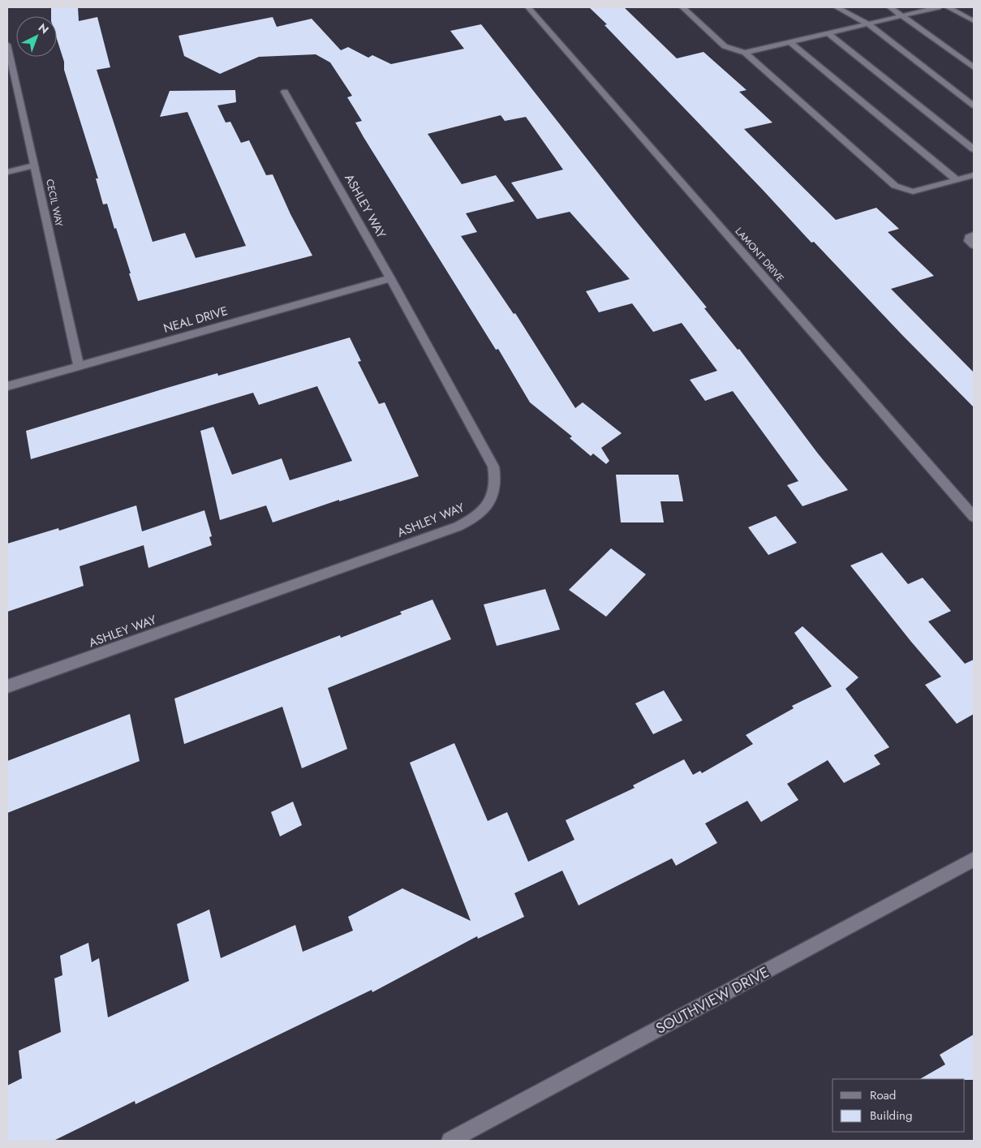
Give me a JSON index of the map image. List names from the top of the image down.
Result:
{
  "streets": {
    "street": [
      "CECIL WAY",
      "ASHLEY WAY",
      "LAMONT DRIVE",
      "NEAL DRIVE",
      "SOUTHVIEW DRIVE"
    ]
  },
  "crossings": [
    ["CECIL WAY", "NEAL DRIVE"],
    ["ASHLEY WAY", "NEAL DRIVE"]
  ],
  "legend": ["Road", "Building"],
  "north": "top right"
}
